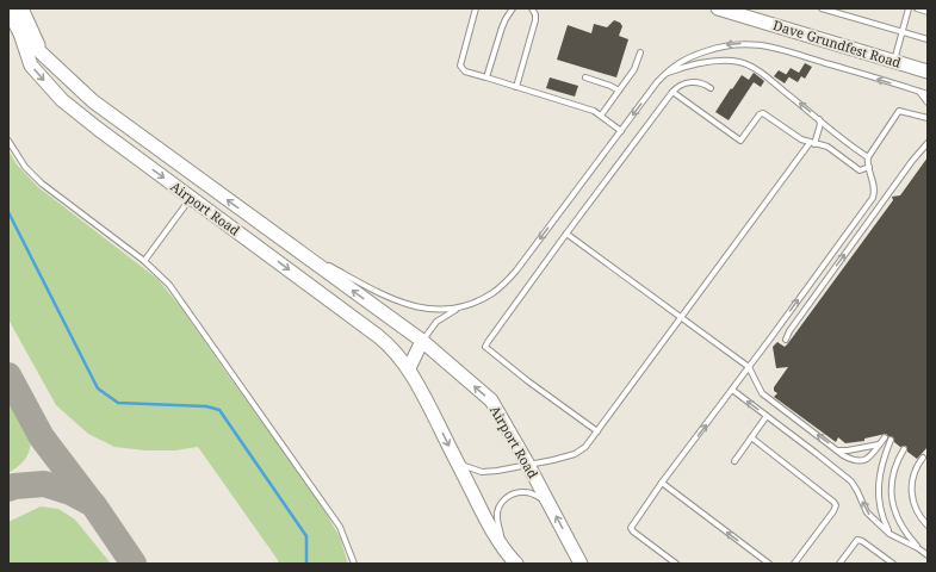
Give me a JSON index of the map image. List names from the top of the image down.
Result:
{
  "streets": {
    "main road": ["Dave Grundfest Road", "Airport Road"]
  }
}
